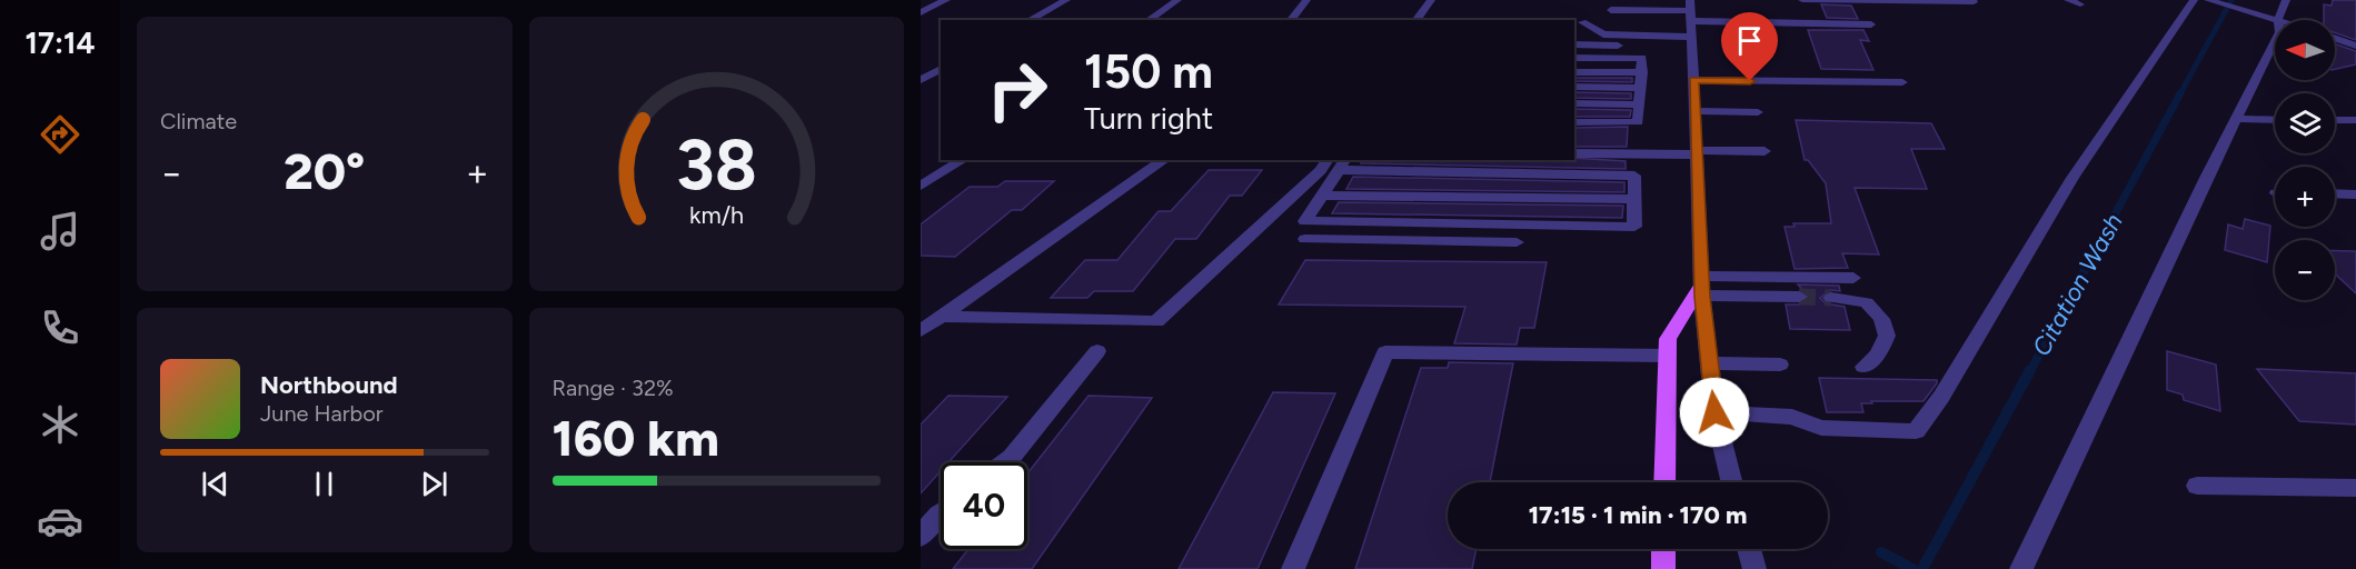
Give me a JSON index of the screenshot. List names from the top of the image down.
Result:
{
  "water": ["Citation Wash"],
  "north": "left",
  "page": {
    "tabs": "17:14",
    "tile": [
      "Climate",
      ["Range · 32%", "160 km"]
    ],
    "map_buttons": ["+", "−"],
    "turn": ["150 m", "Turn right"],
    "heat": ["−", "20°", "+"],
    "song": ["Northbound", "June Harbor"],
    "limit": "40",
    "trip": "17:15 · 1 min · 170 m",
    "gauge": ["38", "km/h"]
  }
}
